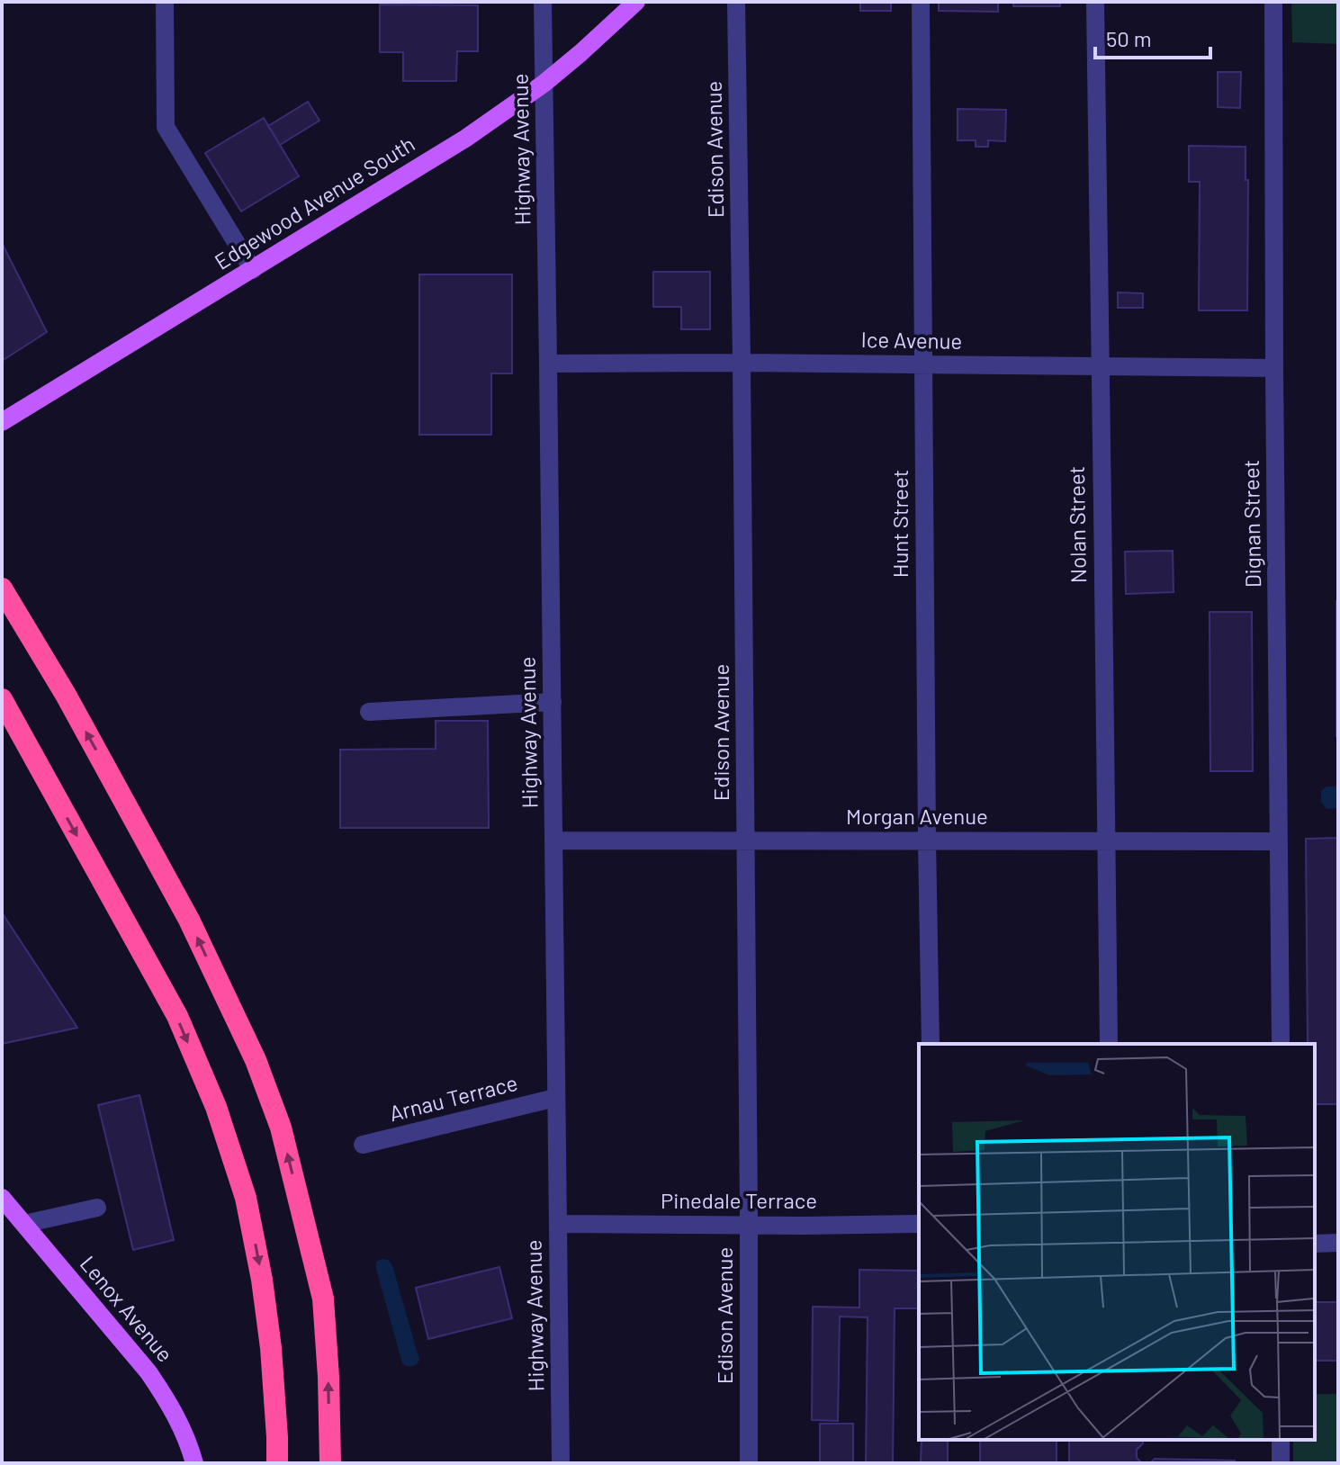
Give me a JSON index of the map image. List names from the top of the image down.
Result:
{
  "streets": {
    "main road": ["Edgewood Avenue South", "Lenox Avenue"],
    "street": [
      "Highway Avenue",
      "Edison Avenue",
      "Ice Avenue",
      "Hunt Street",
      "Dignan Street",
      "Nolan Street",
      "Morgan Avenue",
      "Arnau Terrace",
      "Pinedale Terrace"
    ]
  },
  "crossings": [
    ["Highway Avenue", "Edgewood Avenue South"],
    ["Highway Avenue", "Ice Avenue"],
    ["Highway Avenue", "Morgan Avenue"],
    ["Highway Avenue", "Arnau Terrace"],
    ["Highway Avenue", "Pinedale Terrace"],
    ["Edison Avenue", "Ice Avenue"],
    ["Edison Avenue", "Morgan Avenue"],
    ["Edison Avenue", "Pinedale Terrace"],
    ["Ice Avenue", "Hunt Street"],
    ["Ice Avenue", "Dignan Street"],
    ["Ice Avenue", "Nolan Street"],
    ["Hunt Street", "Morgan Avenue"],
    ["Dignan Street", "Morgan Avenue"],
    ["Nolan Street", "Morgan Avenue"]
  ],
  "scale_bar": "50 m"
}
